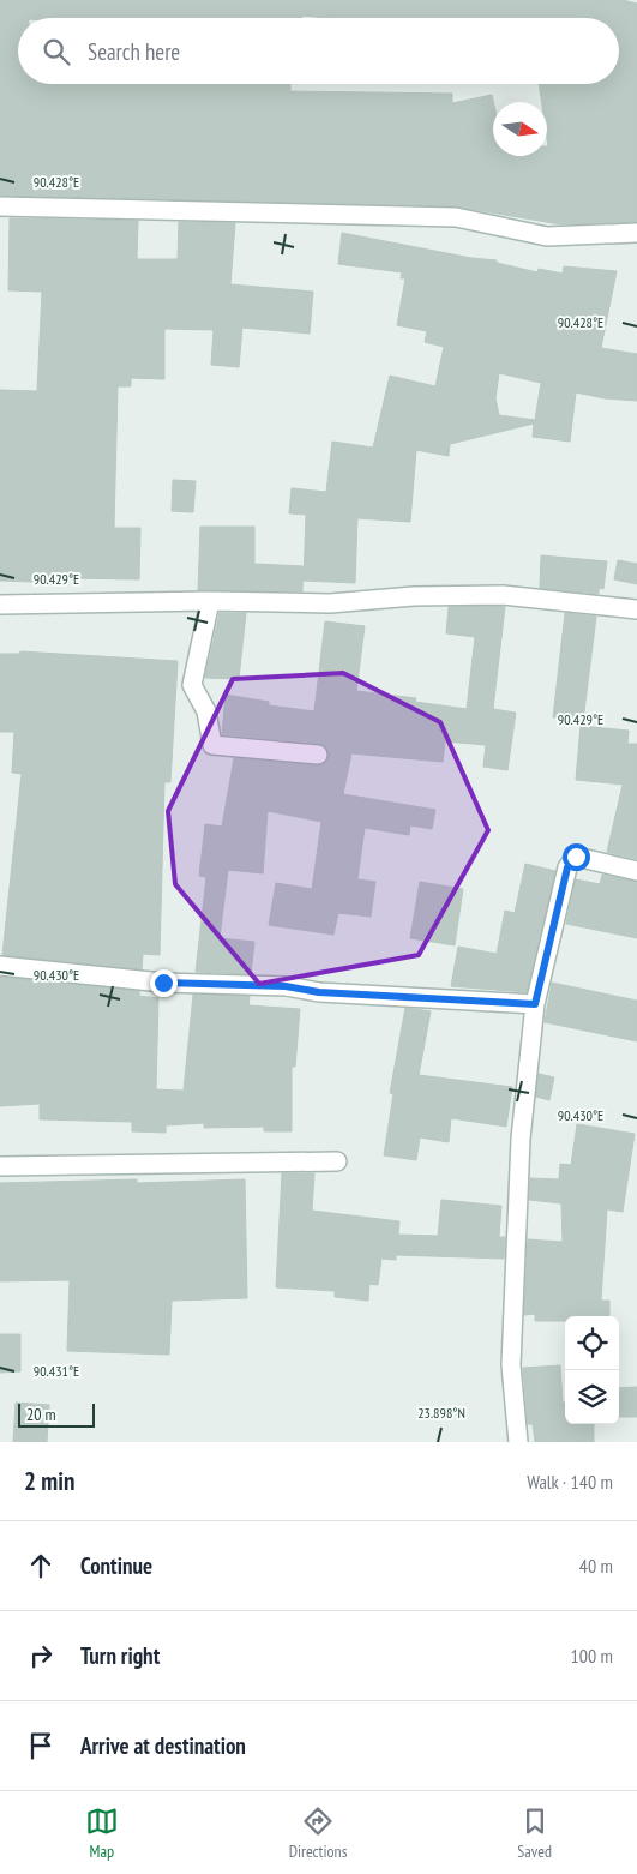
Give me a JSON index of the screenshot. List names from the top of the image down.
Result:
{
  "scale_bar": "20 m",
  "north": "right",
  "page": {
    "search": "Search here",
    "scale": "20 m",
    "heading": ["2 min", "Walk · 140 m"],
    "list": [
      ["Continue", "40 m"],
      ["Turn right", "100 m"],
      "Arrive at destination"
    ],
    "nav": ["Map", "Directions", "Saved"]
  },
  "coordinates": [
    "90.428°E",
    "90.429°E",
    "90.430°E",
    "90.431°E",
    "23.898°N"
  ]
}
